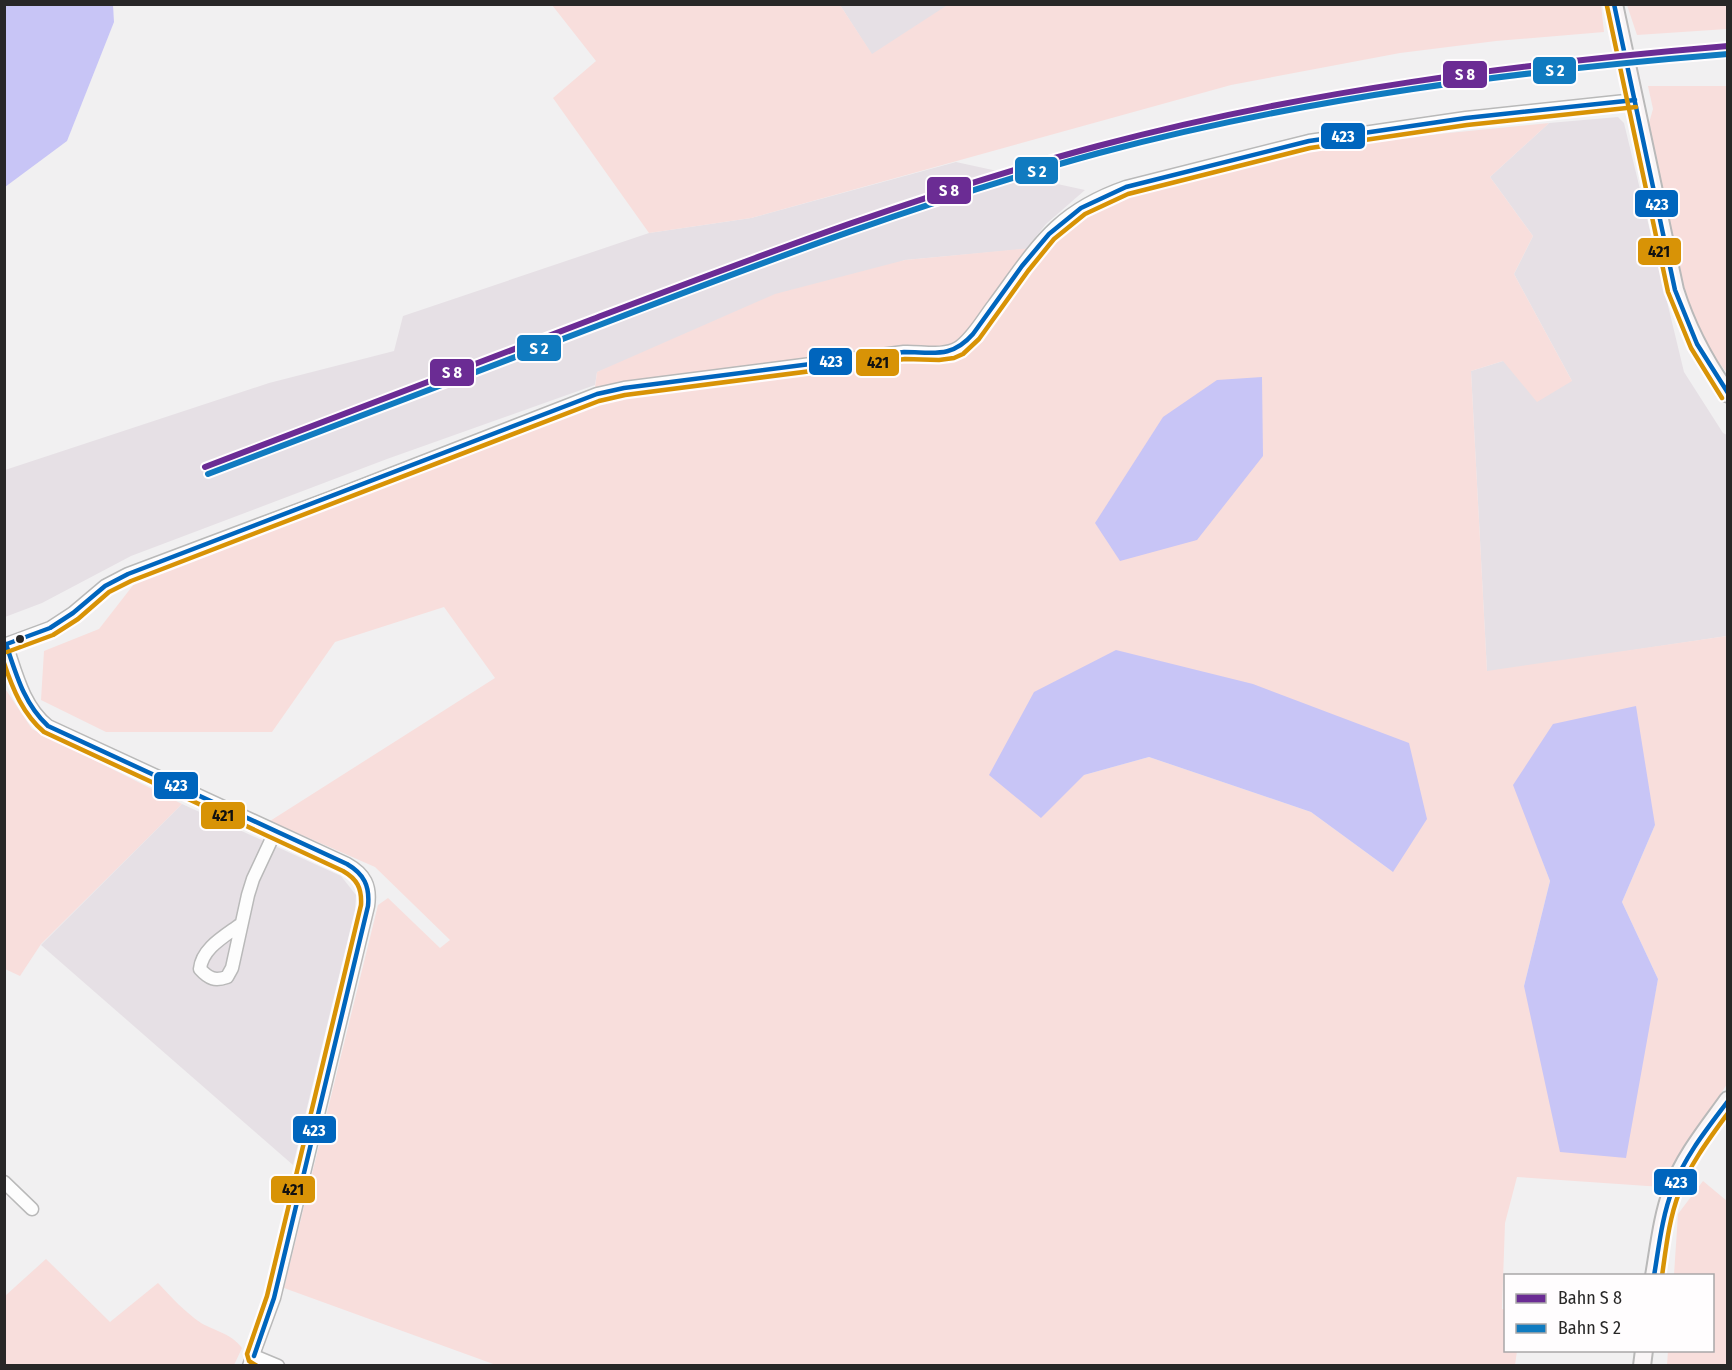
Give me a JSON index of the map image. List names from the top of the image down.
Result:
{
  "lines": ["transit line 423", "transit line 421"],
  "legend": ["Bahn S 8", "Bahn S 2"]
}
